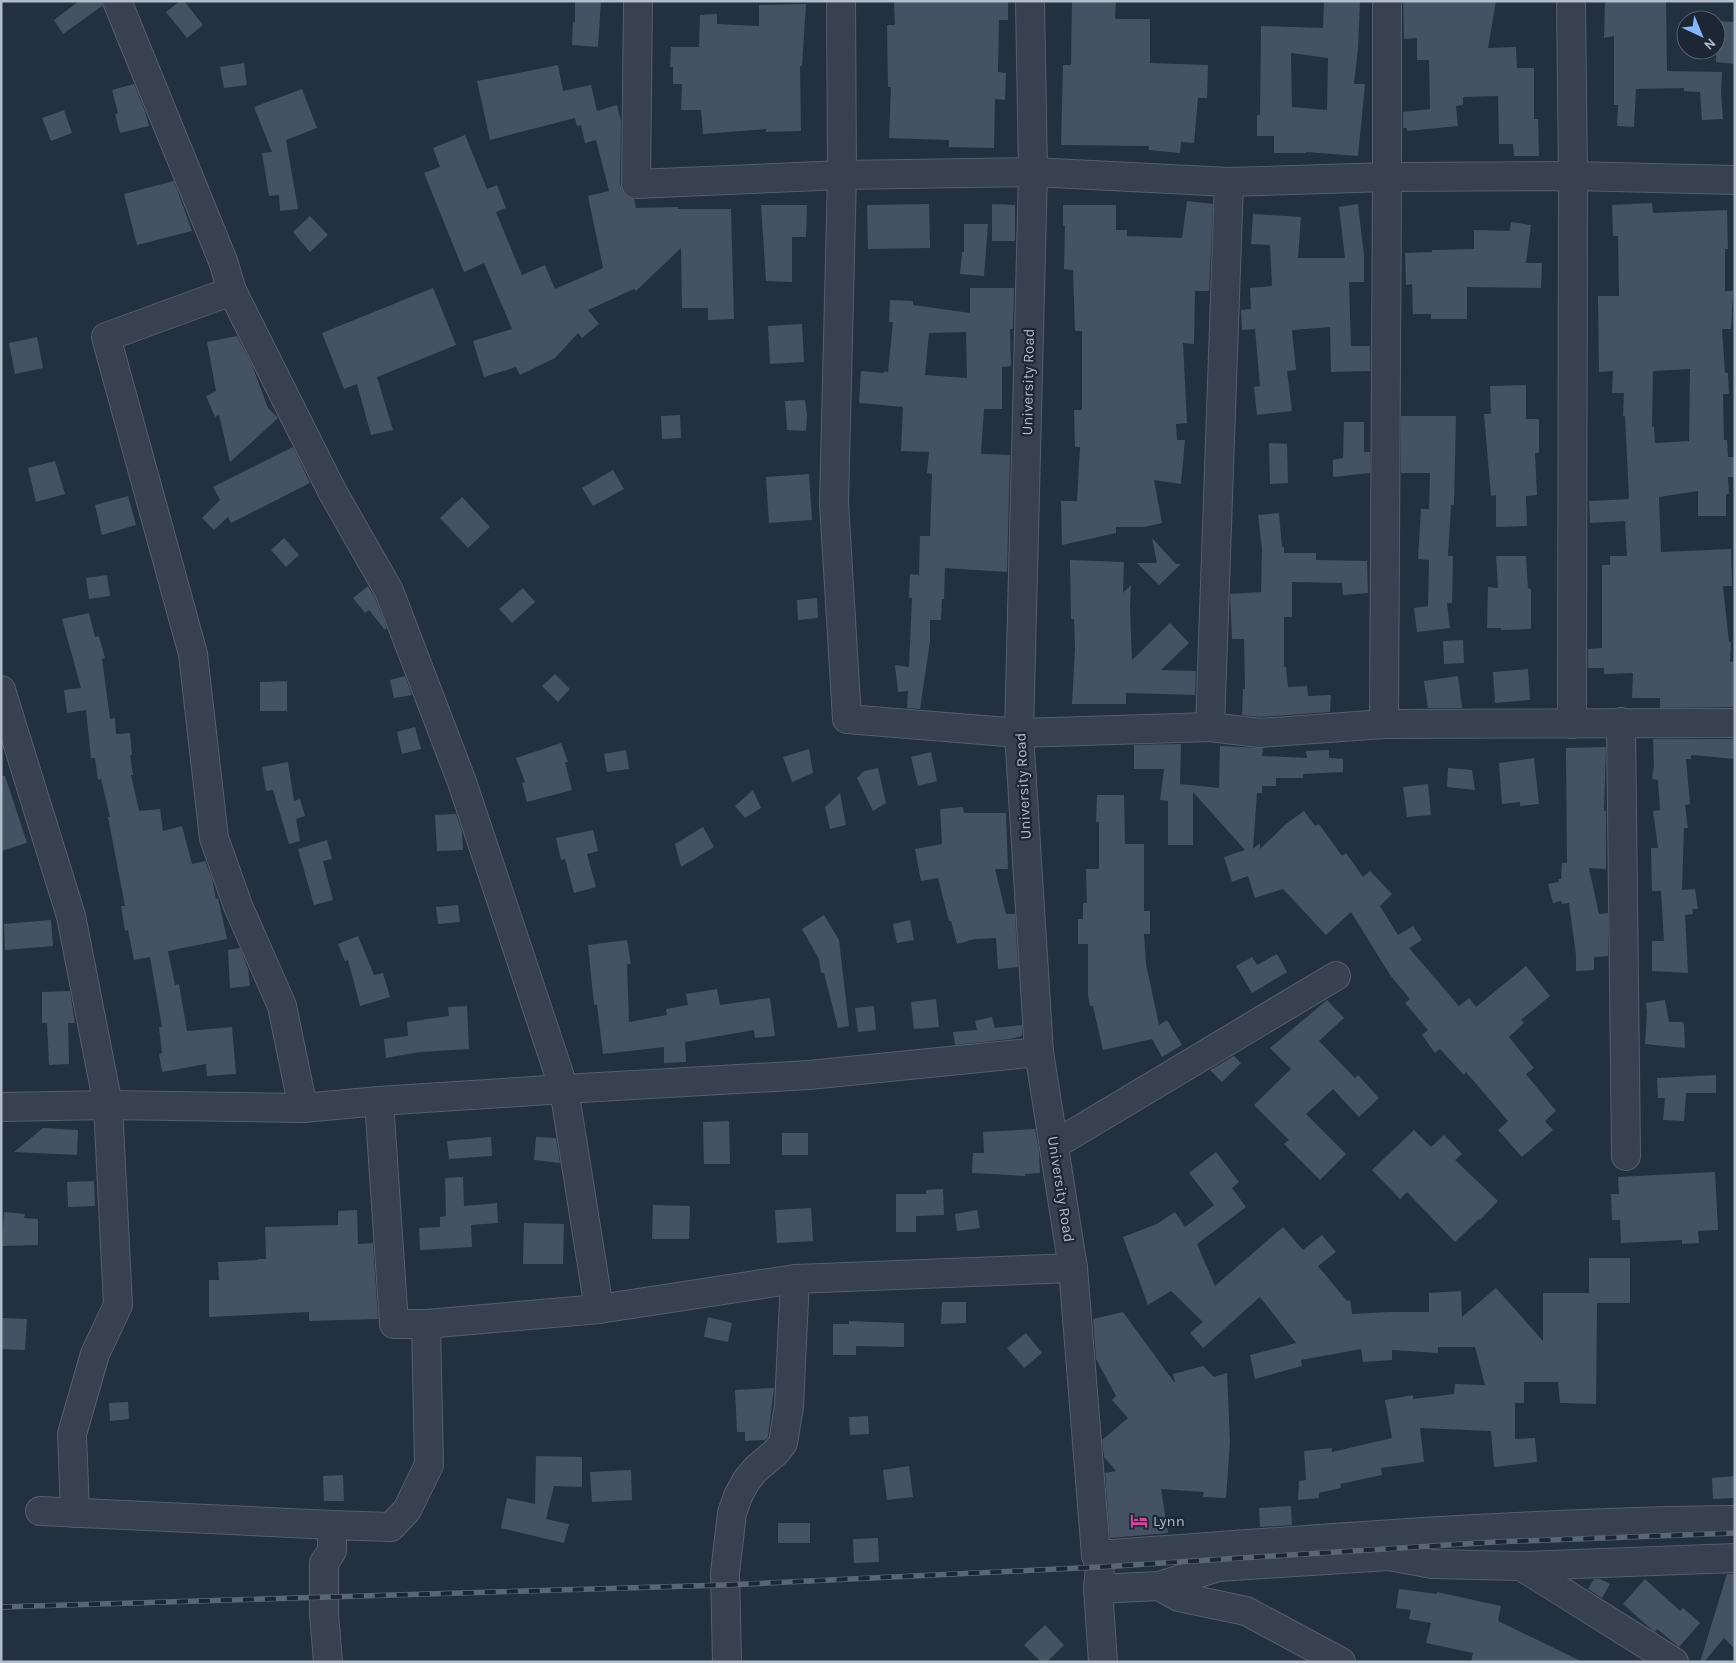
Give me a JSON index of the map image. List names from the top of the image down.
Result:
{
  "streets": {
    "street": ["University Road"]
  },
  "places": {
    "hotel": ["Lynn"]
  },
  "north": "bottom right"
}
